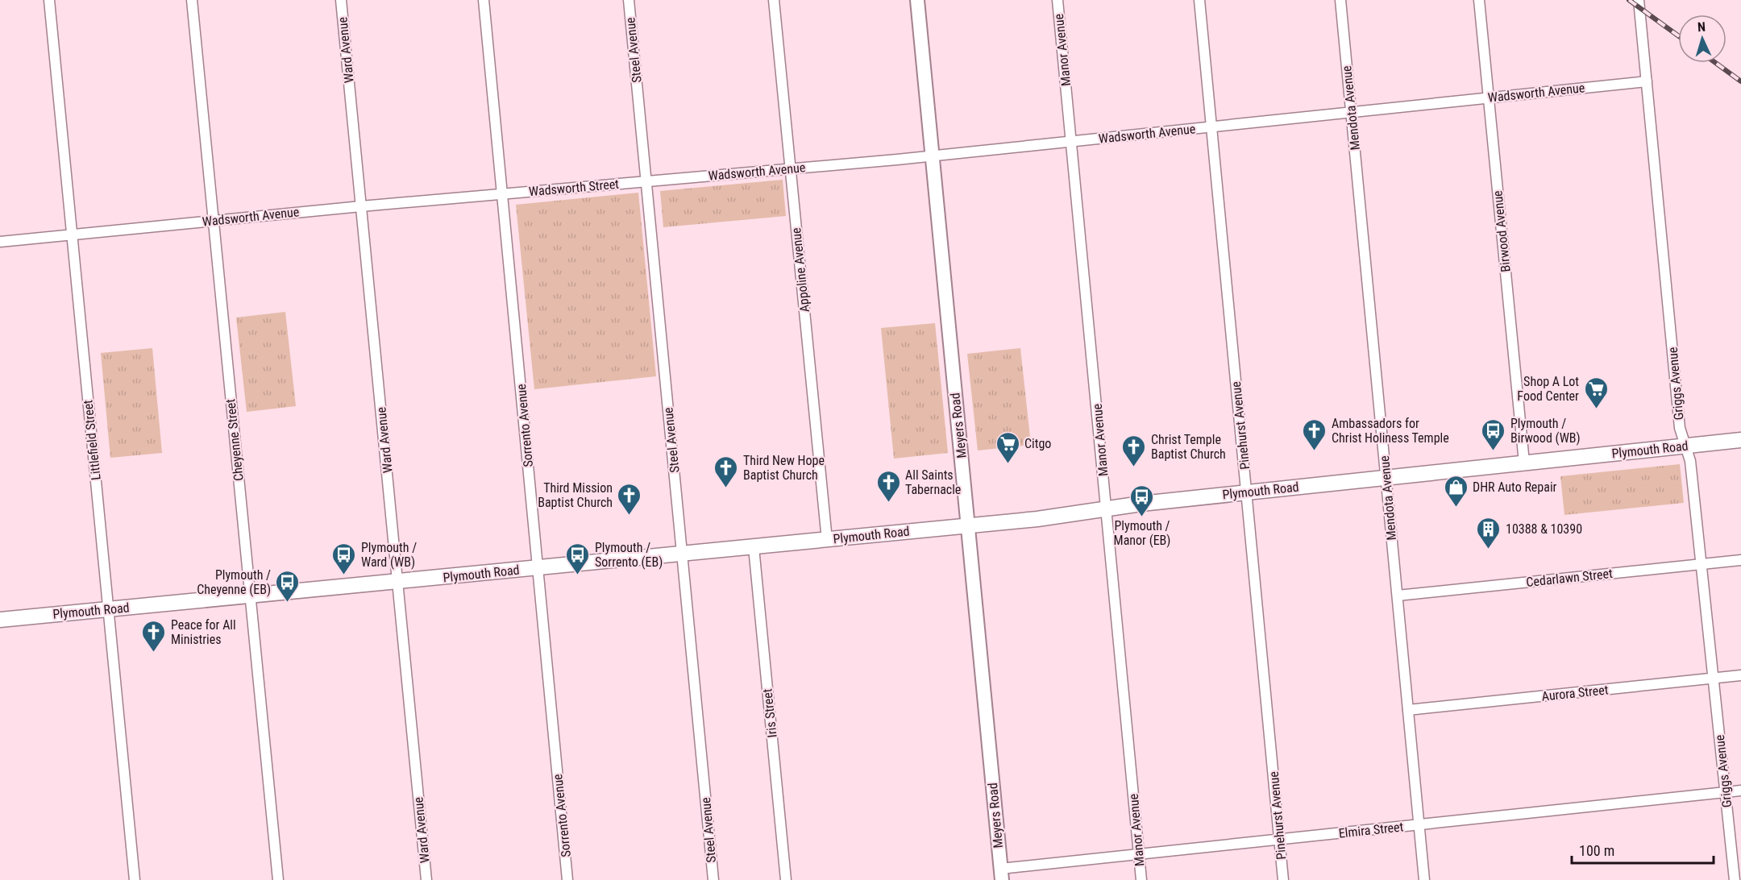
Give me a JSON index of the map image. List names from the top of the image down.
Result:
{
  "streets": {
    "main road": ["Plymouth Road"],
    "street": [
      "Ward Avenue",
      "Steel Avenue",
      "Manor Avenue",
      "Wadsworth Avenue",
      "Mendota Avenue",
      "Wadsworth Street",
      "Birwood Avenue",
      "Appoline Avenue",
      "Griggs Avenue",
      "Sorrento Avenue",
      "Meyers Road",
      "Pinehurst Avenue",
      "Littlefield Street",
      "Cheyenne Street",
      "Cedarlawn Street",
      "Aurora Street",
      "Iris Street",
      "Elmira Street"
    ]
  },
  "crossings": [
    ["Ward Avenue", "Wadsworth Avenue"],
    ["Ward Avenue", "Plymouth Road"],
    ["Steel Avenue", "Wadsworth Avenue"],
    ["Steel Avenue", "Wadsworth Street"],
    ["Steel Avenue", "Plymouth Road"],
    ["Manor Avenue", "Wadsworth Avenue"],
    ["Manor Avenue", "Plymouth Road"],
    ["Manor Avenue", "Elmira Street"],
    ["Wadsworth Avenue", "Mendota Avenue"],
    ["Wadsworth Avenue", "Wadsworth Street"],
    ["Wadsworth Avenue", "Birwood Avenue"],
    ["Wadsworth Avenue", "Appoline Avenue"],
    ["Wadsworth Avenue", "Griggs Avenue"],
    ["Wadsworth Avenue", "Sorrento Avenue"],
    ["Wadsworth Avenue", "Meyers Road"],
    ["Wadsworth Avenue", "Pinehurst Avenue"],
    ["Wadsworth Avenue", "Littlefield Street"],
    ["Wadsworth Avenue", "Cheyenne Street"],
    ["Mendota Avenue", "Plymouth Road"],
    ["Mendota Avenue", "Cedarlawn Street"],
    ["Mendota Avenue", "Aurora Street"],
    ["Mendota Avenue", "Elmira Street"],
    ["Wadsworth Street", "Sorrento Avenue"],
    ["Birwood Avenue", "Plymouth Road"],
    ["Appoline Avenue", "Plymouth Road"],
    ["Griggs Avenue", "Plymouth Road"],
    ["Griggs Avenue", "Cedarlawn Street"],
    ["Griggs Avenue", "Aurora Street"],
    ["Griggs Avenue", "Elmira Street"],
    ["Sorrento Avenue", "Plymouth Road"],
    ["Meyers Road", "Plymouth Road"],
    ["Meyers Road", "Elmira Street"],
    ["Pinehurst Avenue", "Plymouth Road"],
    ["Pinehurst Avenue", "Elmira Street"],
    ["Littlefield Street", "Plymouth Road"],
    ["Cheyenne Street", "Plymouth Road"],
    ["Plymouth Road", "Iris Street"]
  ],
  "places": {
    "supermarket": ["Shop A Lot Food Center", "Citgo"],
    "church": [
      "Ambassadors for Christ Holiness Temple",
      "Christ Temple Baptist Church",
      "Third New Hope Baptist Church",
      "All Saints Tabernacle",
      "Third Mission Baptist Church",
      "Peace for All Ministries"
    ],
    "bus stop": [
      "Plymouth / Birwood (WB)",
      "Plymouth / Manor (EB)",
      "Plymouth / Ward (WB)",
      "Plymouth / Sorrento (EB)",
      "Plymouth / Cheyenne (EB)"
    ],
    "shop": ["DHR Auto Repair"],
    "building": ["10388 & 10390"]
  },
  "scale_bar": "100 m",
  "north": "top"
}
